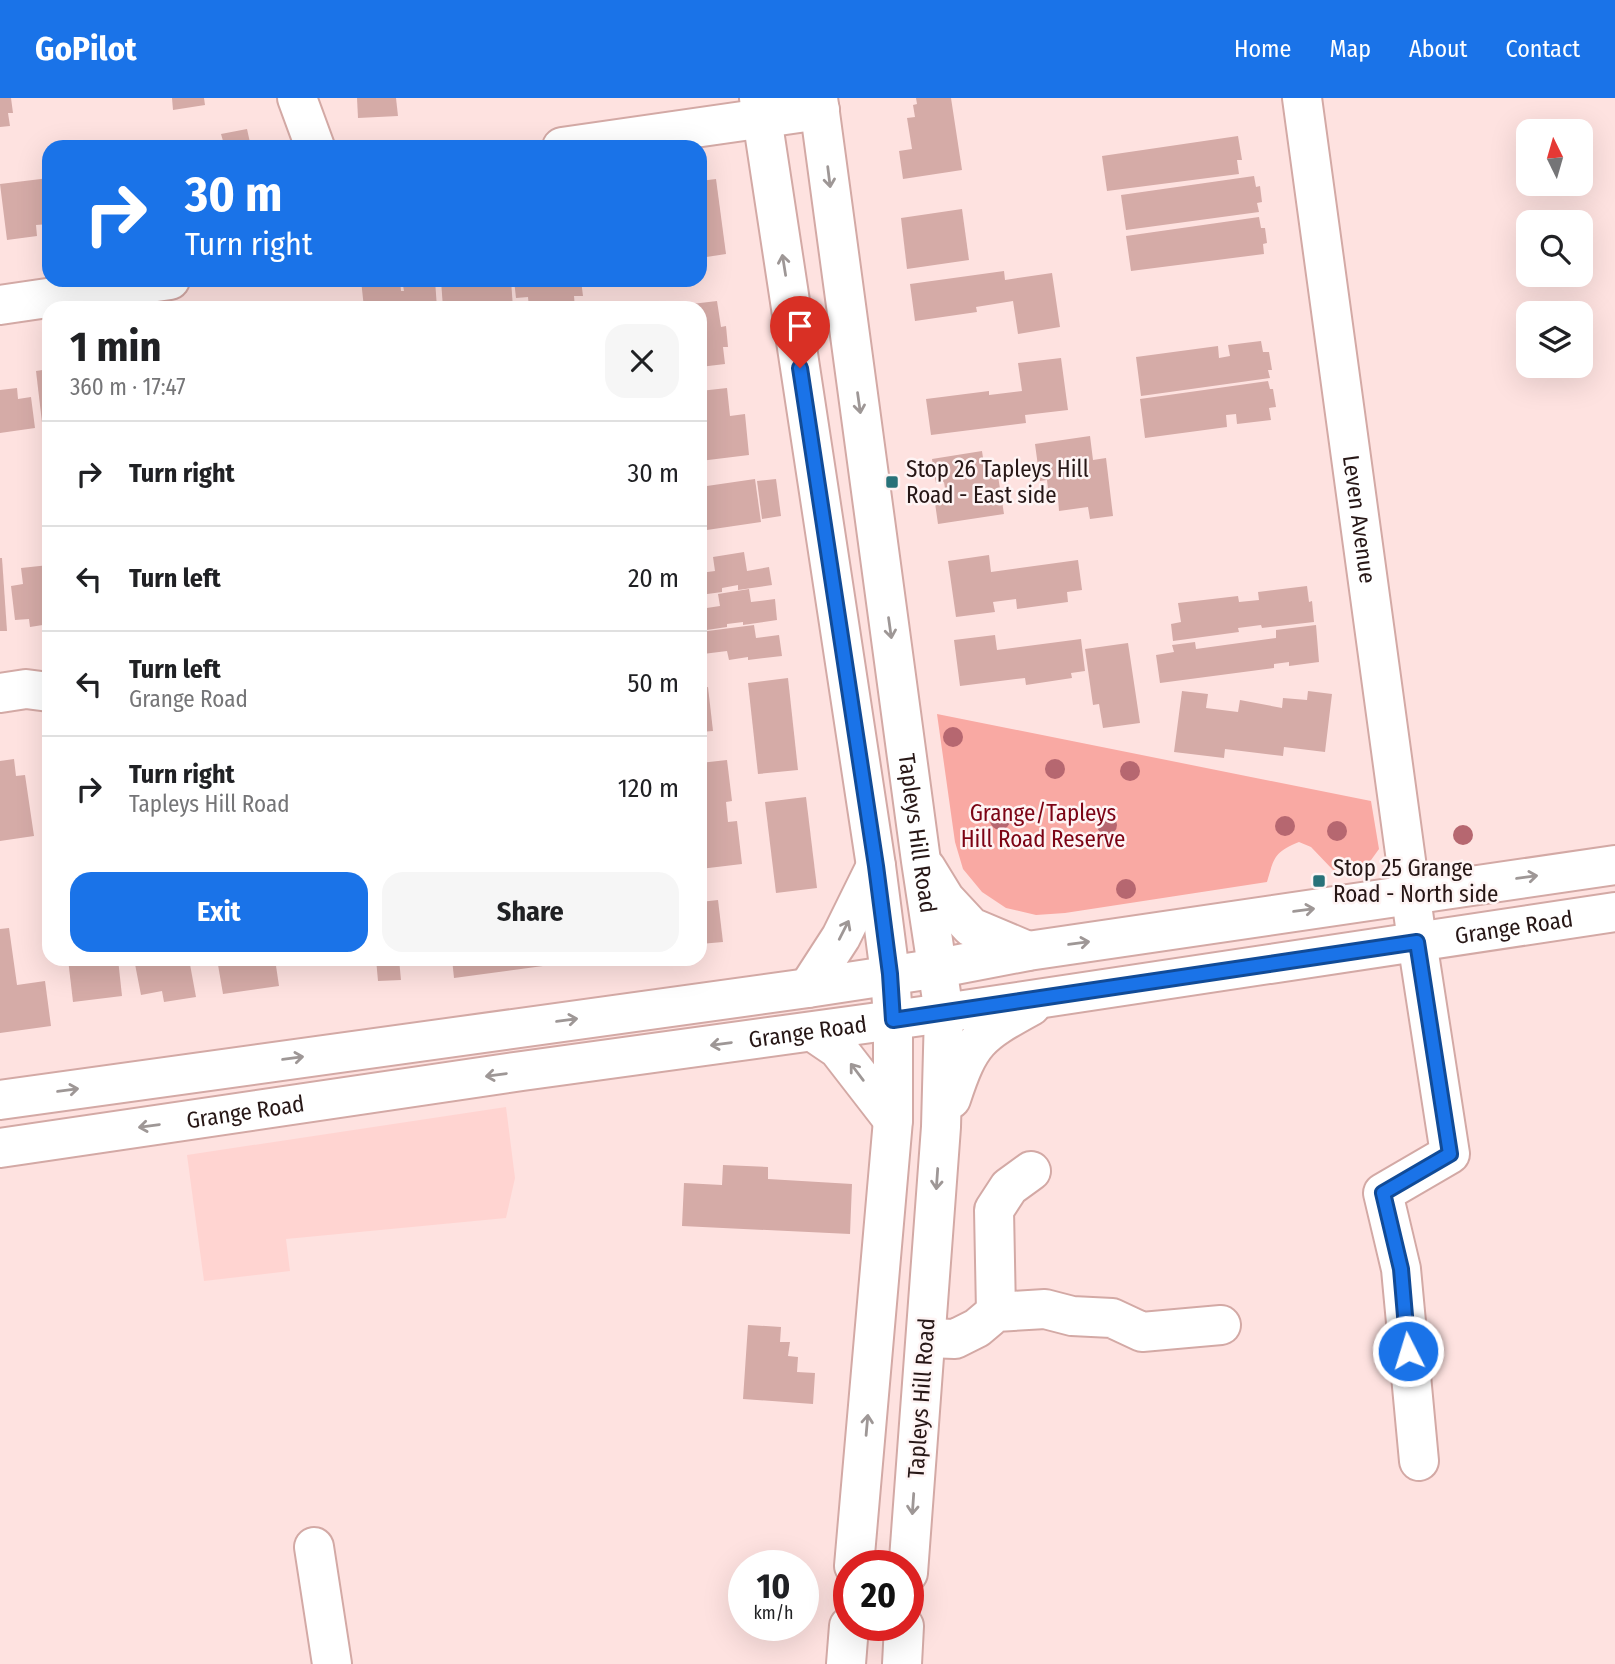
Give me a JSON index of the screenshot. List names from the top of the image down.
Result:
{
  "streets": {
    "main road": ["Leven Avenue", "Tapleys Hill Road", "Grange Road"]
  },
  "crossings": [
    ["Leven Avenue", "Grange Road"],
    ["Tapleys Hill Road", "Grange Road"]
  ],
  "parks": ["Grange/Tapleys Hill Road Reserve"],
  "places": {
    "transit": ["Stop 26 Tapleys Hill Road - East side", "Stop 25 Grange Road - North side"]
  },
  "north": "top",
  "page": {
    "header": "GoPilot",
    "nav": [
      "Home",
      "Map",
      "About",
      "Contact"
    ],
    "turn": ["30 m", "Turn right"],
    "heading": ["1 min", "360 m · 17:47"],
    "list": [
      {
        "name": "Turn right",
        "value": "30 m"
      },
      {
        "name": "Turn left",
        "value": "20 m"
      },
      {
        "name": "Turn left",
        "note": "Grange Road",
        "value": "50 m"
      },
      {
        "name": "Turn right",
        "note": "Tapleys Hill Road",
        "value": "120 m"
      }
    ],
    "buttons": ["Exit", "Share"],
    "speed": "10 km/h",
    "limit": "20"
  }
}
